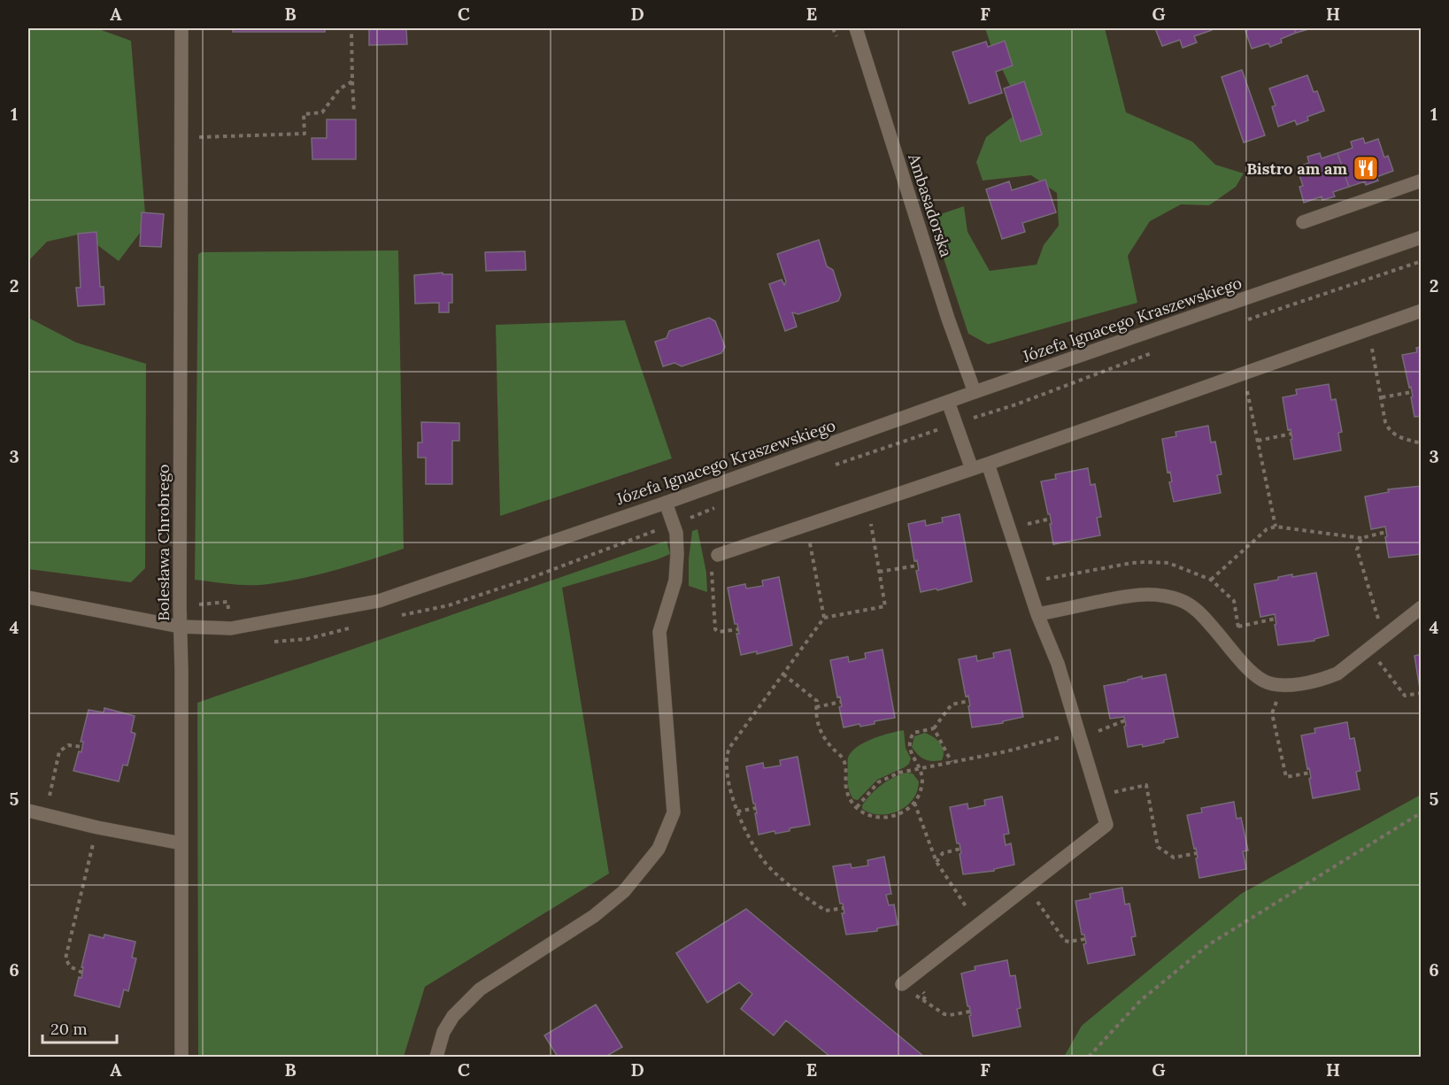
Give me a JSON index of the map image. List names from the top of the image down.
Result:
{
  "streets": {
    "street": ["Ambasadorska", "Józefa Ignacego Kraszewskiego", "Bolesława Chrobrego"]
  },
  "crossings": [
    ["Ambasadorska", "Józefa Ignacego Kraszewskiego"],
    ["Józefa Ignacego Kraszewskiego", "Bolesława Chrobrego"]
  ],
  "places": {
    "restaurant": ["Bistro am am"]
  },
  "scale_bar": "20 m",
  "grid": {
    "columns": [
      "A",
      "B",
      "C",
      "D",
      "E",
      "F",
      "G",
      "H"
    ],
    "rows": [
      "1",
      "2",
      "3",
      "4",
      "5",
      "6"
    ]
  }
}
